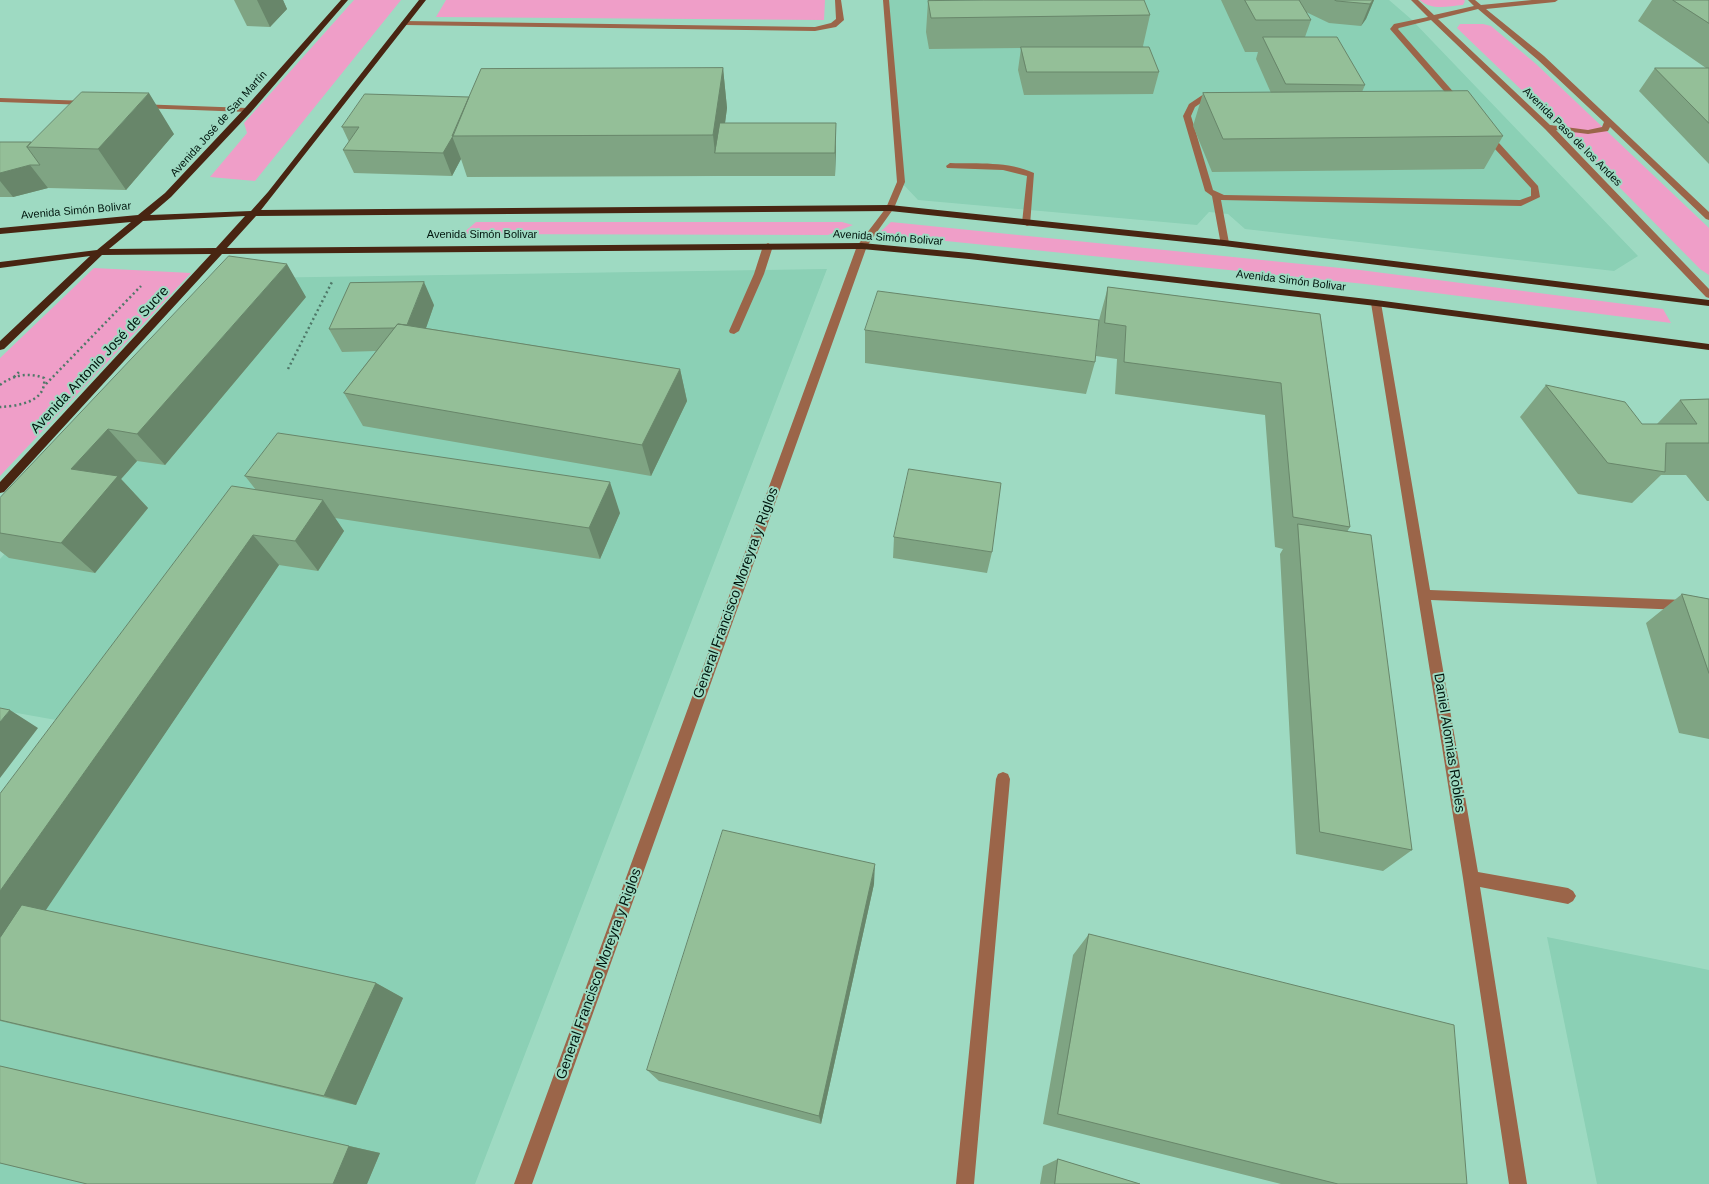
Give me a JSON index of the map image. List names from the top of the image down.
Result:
{
  "streets": {
    "main road": ["Avenida José de San Martín", "Avenida Simón Bolivar", "Avenida Antonio José de Sucre"],
    "street": ["Avenida Paso de los Andes", "General Francisco Moreyra y Riglos", "Daniel Alomias Robles"]
  },
  "crossings": [
    ["Avenida José de San Martín", "Avenida Simón Bolivar"],
    ["Avenida Simón Bolivar", "Avenida Antonio José de Sucre"],
    ["Avenida Simón Bolivar", "General Francisco Moreyra y Riglos"],
    ["Avenida Simón Bolivar", "Daniel Alomias Robles"]
  ]
}
